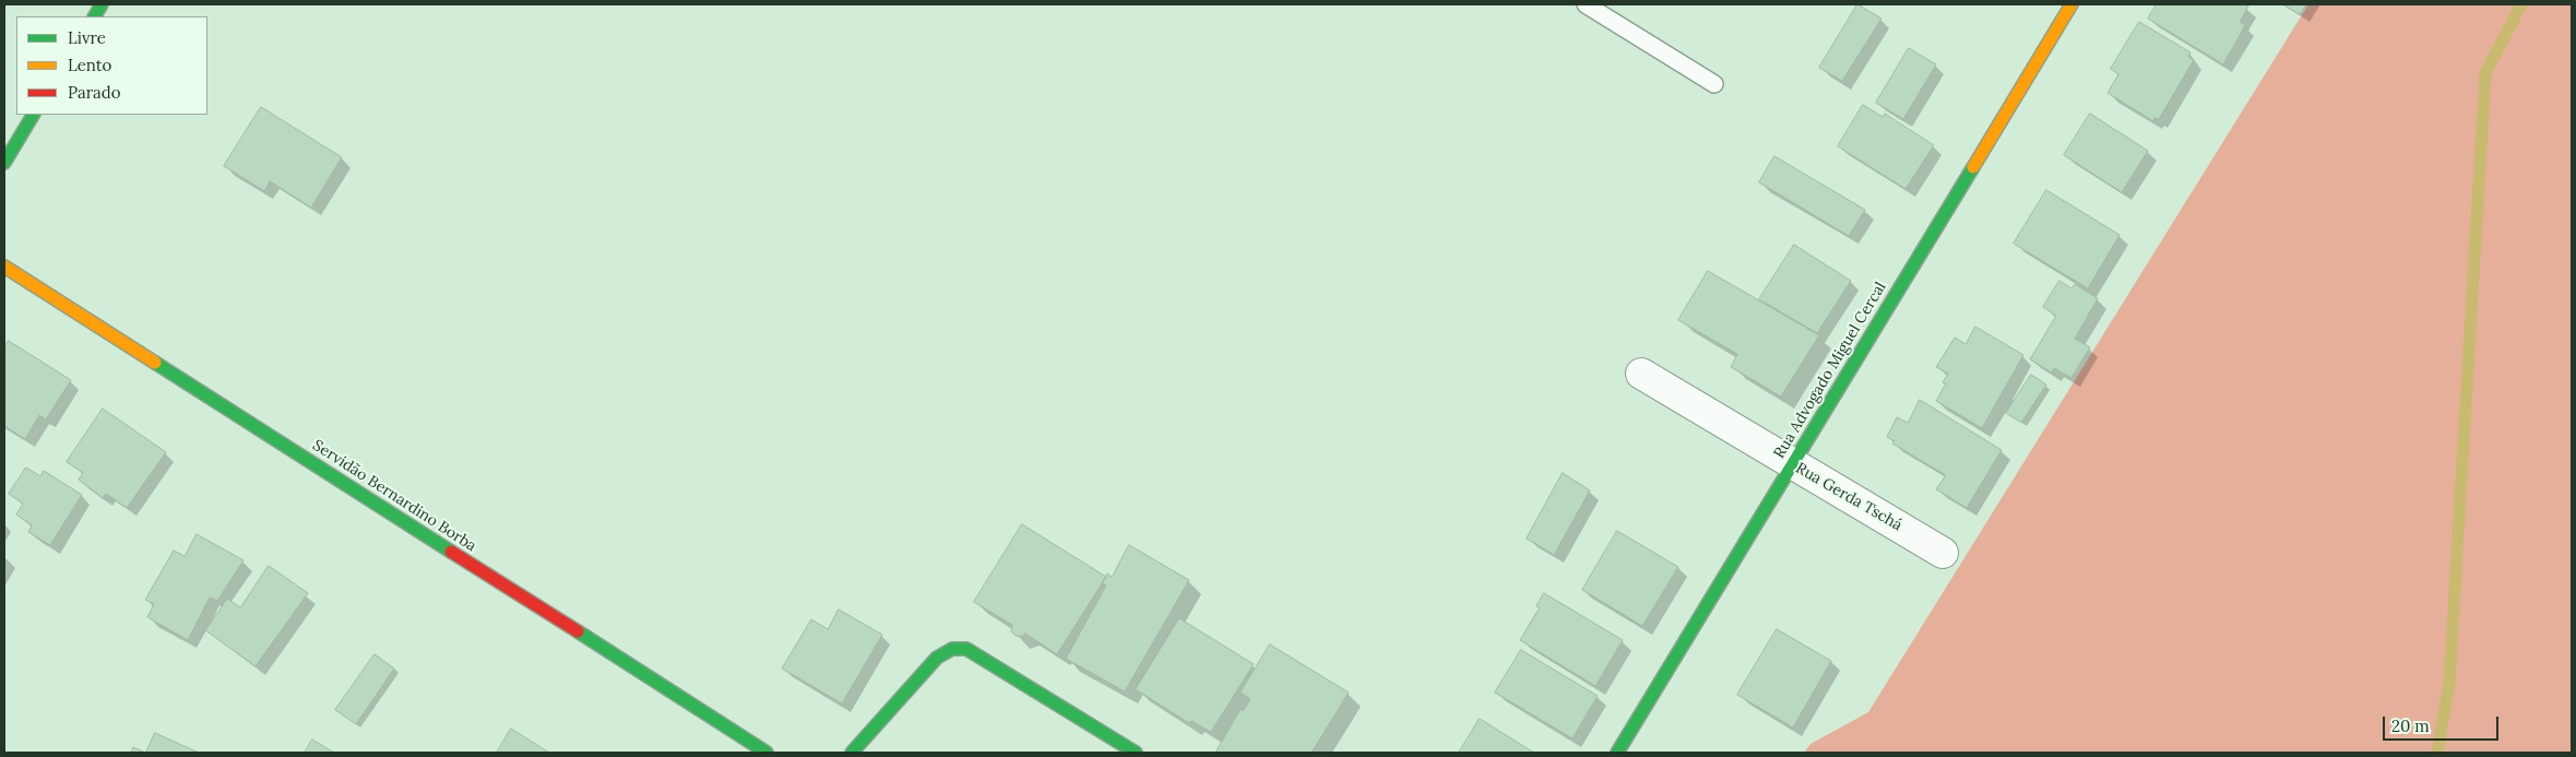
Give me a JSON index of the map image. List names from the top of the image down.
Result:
{
  "streets": {
    "street": ["Rua Advogado Miguel Cercal", "Servidão Bernardino Borba", "Rua Gerda Tschá"]
  },
  "crossings": [
    ["Rua Advogado Miguel Cercal", "Rua Gerda Tschá"]
  ],
  "legend": ["Livre", "Lento", "Parado"],
  "scale_bar": "20 m"
}
